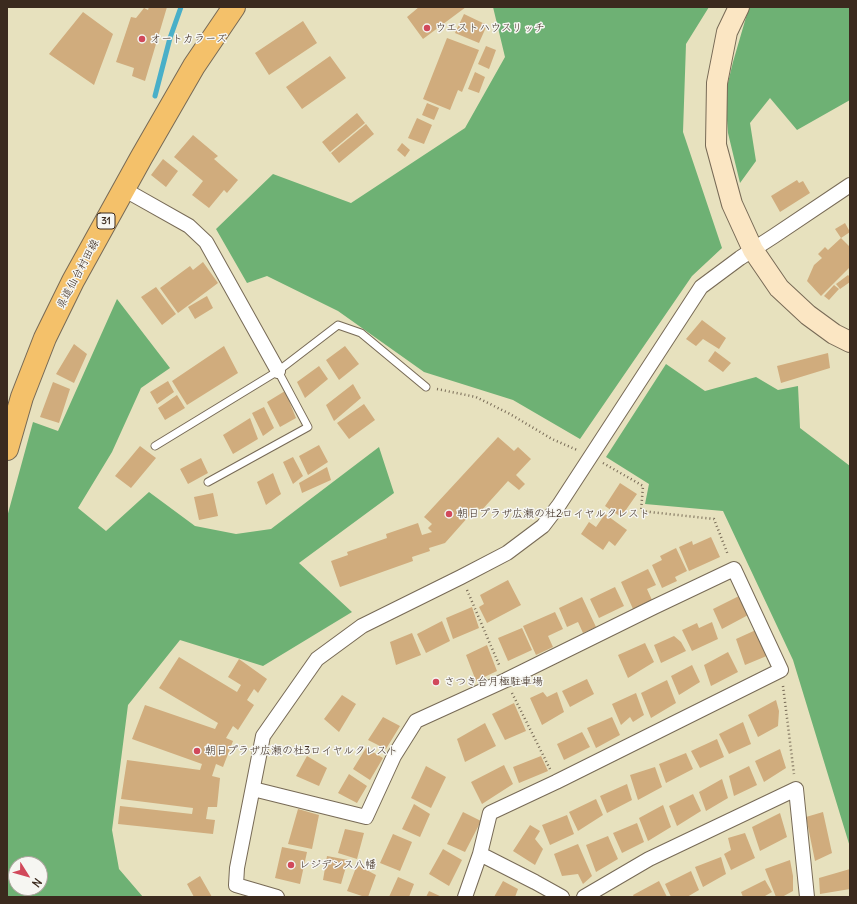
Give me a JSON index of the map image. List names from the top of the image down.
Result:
{
  "streets": {
    "main road": ["31", "県道仙台村田線"]
  },
  "places": [
    "ウエストハウスリッチ",
    "オートカラーズ",
    "朝日プラザ広瀬の杜2ロイヤルクレスト",
    "さつき台月極駐車場",
    "朝日プラザ広瀬の杜3ロイヤルクレスト",
    "レジデンス八幡"
  ],
  "north": "bottom right"
}
